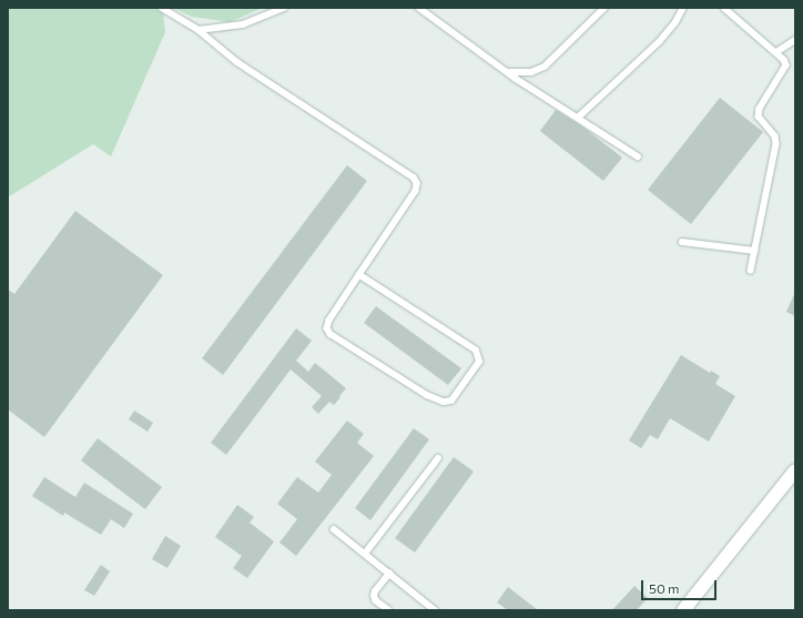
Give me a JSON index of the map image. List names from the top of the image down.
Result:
{
  "scale_bar": "50 m"
}
